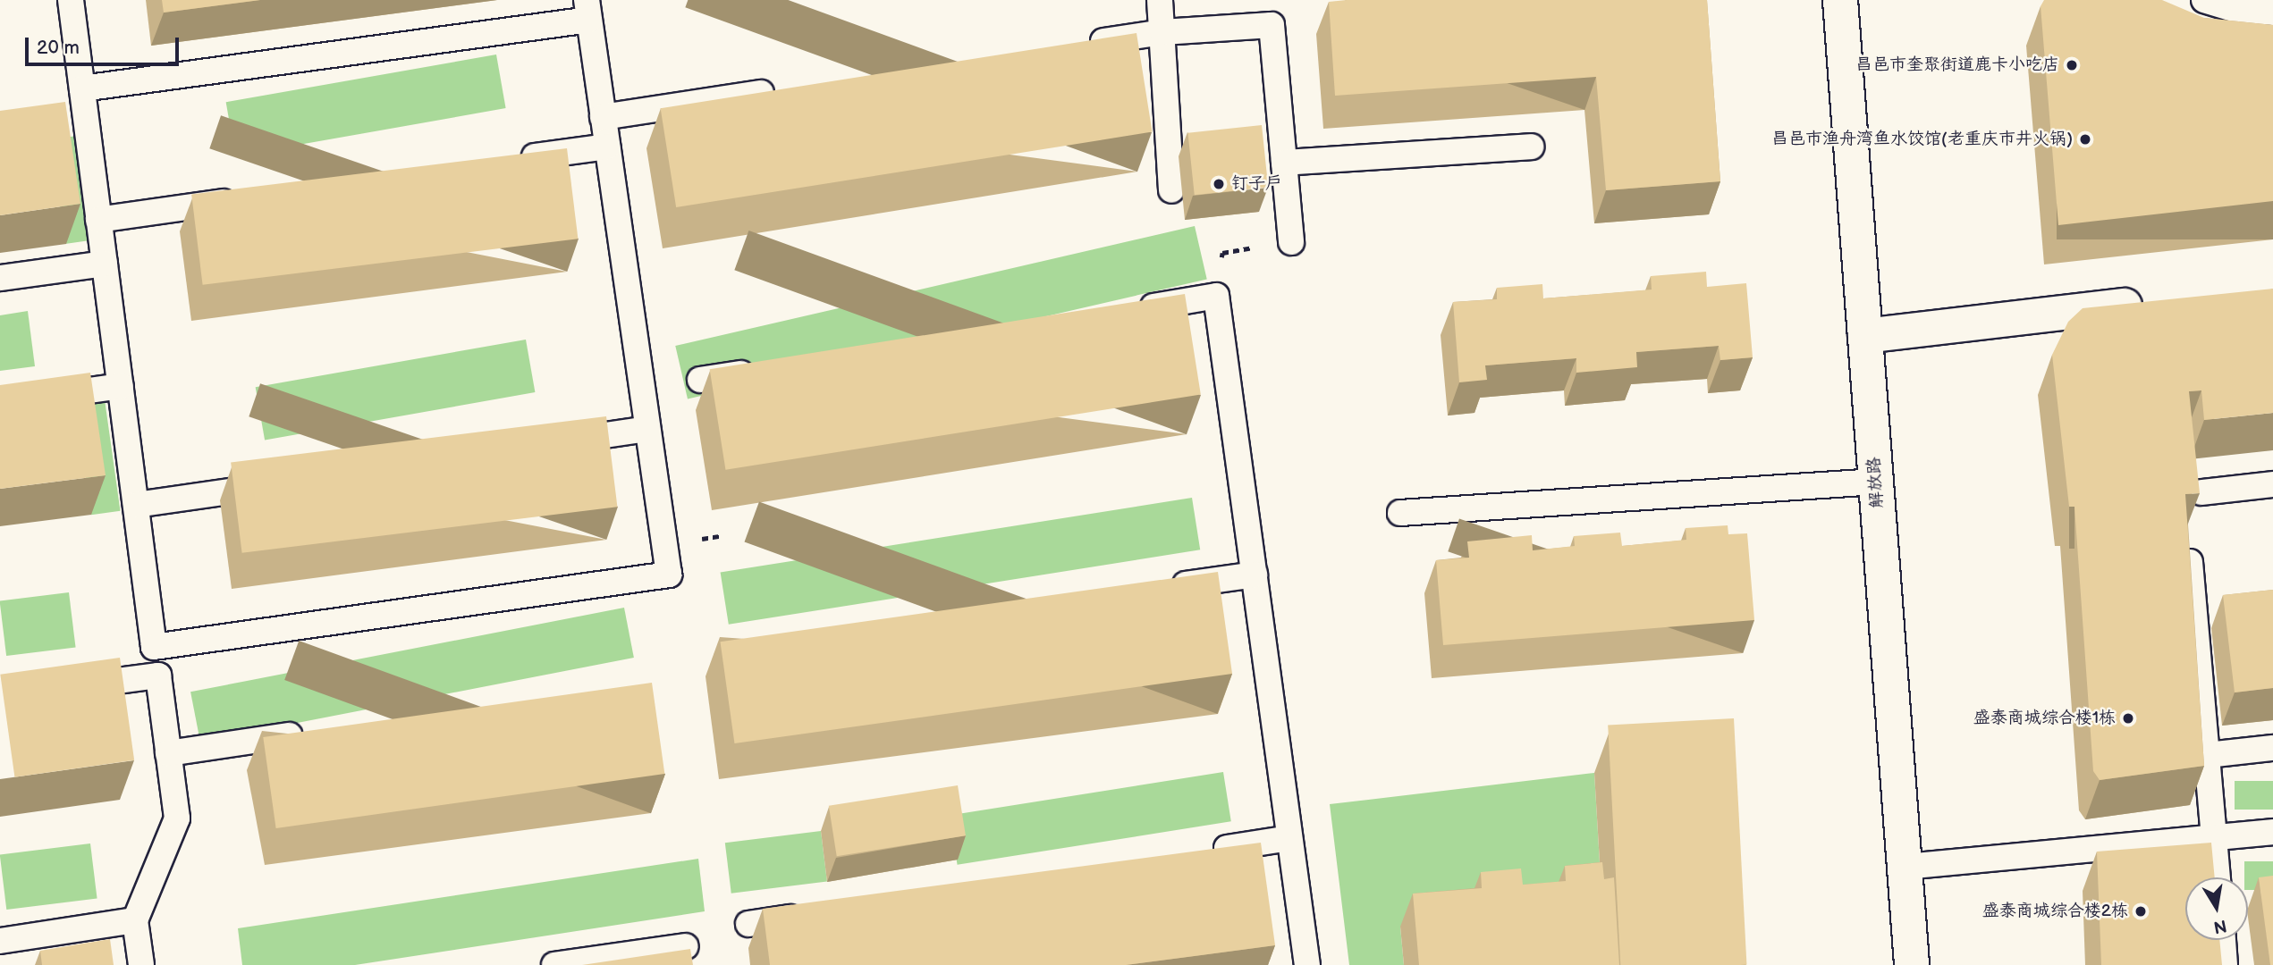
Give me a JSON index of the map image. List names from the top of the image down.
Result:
{
  "streets": {
    "street": ["解放路"]
  },
  "places": [
    "昌邑市奎聚街道鹿卡小吃店",
    "昌邑市渔舟湾鱼水饺馆(老重庆市井火锅)",
    "钉子户",
    "盛泰商城综合楼1栋",
    "盛泰商城综合楼2栋"
  ],
  "scale_bar": "20 m",
  "north": "bottom"
}
